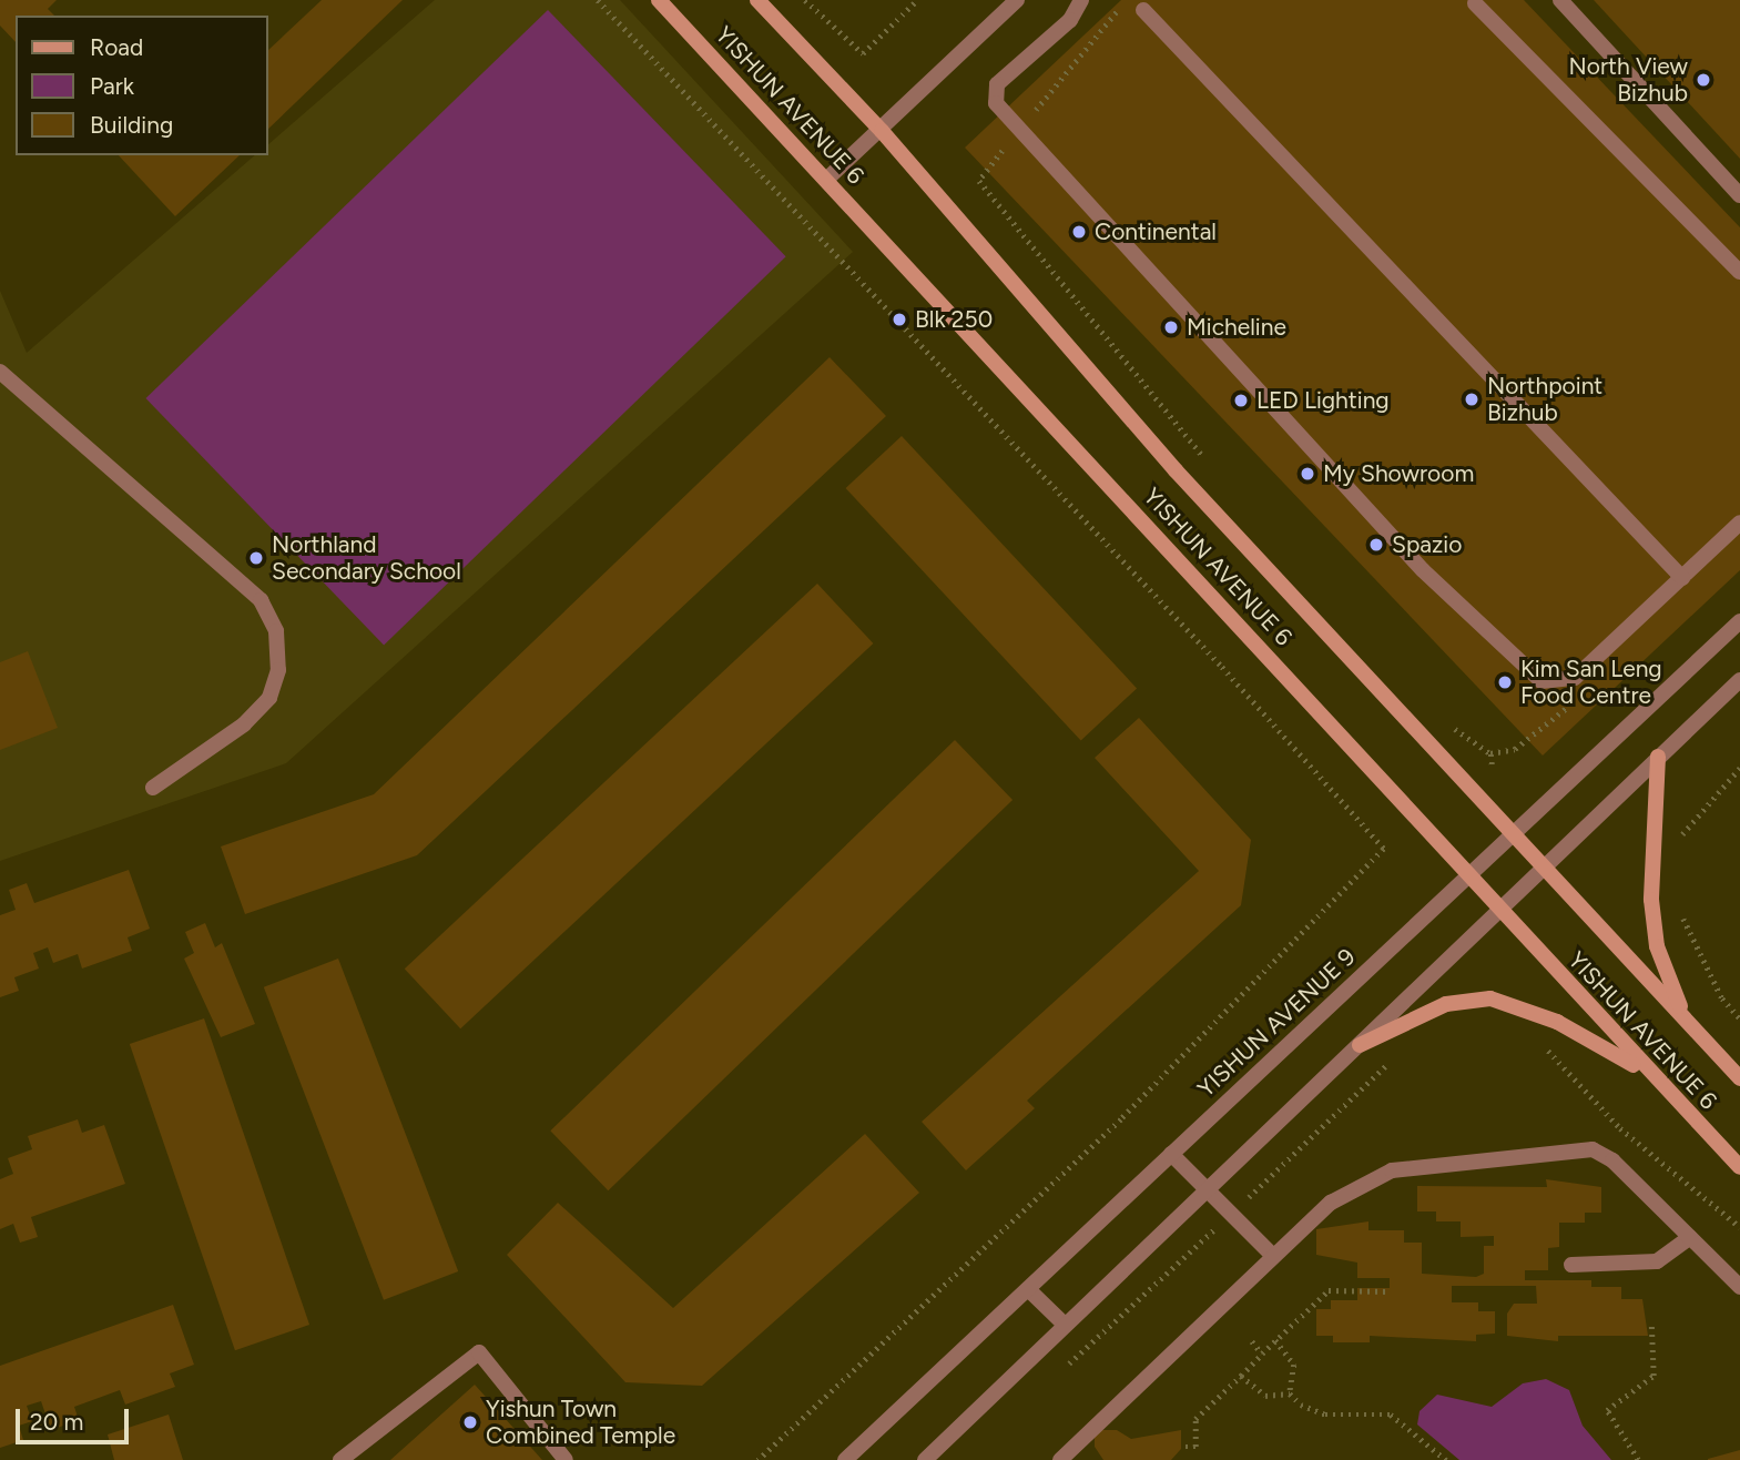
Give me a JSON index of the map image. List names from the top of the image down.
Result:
{
  "streets": {
    "main road": ["YISHUN AVENUE 6"],
    "street": ["YISHUN AVENUE 9"]
  },
  "crossings": [
    ["YISHUN AVENUE 6", "YISHUN AVENUE 9"]
  ],
  "places": [
    "North View Bizhub",
    "Continental",
    "Blk 250",
    "Micheline",
    "Northpoint Bizhub",
    "LED Lighting",
    "My Showroom",
    "Spazio",
    "Northland Secondary School",
    "Kim San Leng Food Centre",
    "Yishun Town Combined Temple"
  ],
  "legend": ["Road", "Park", "Building"],
  "scale_bar": "20 m"
}
